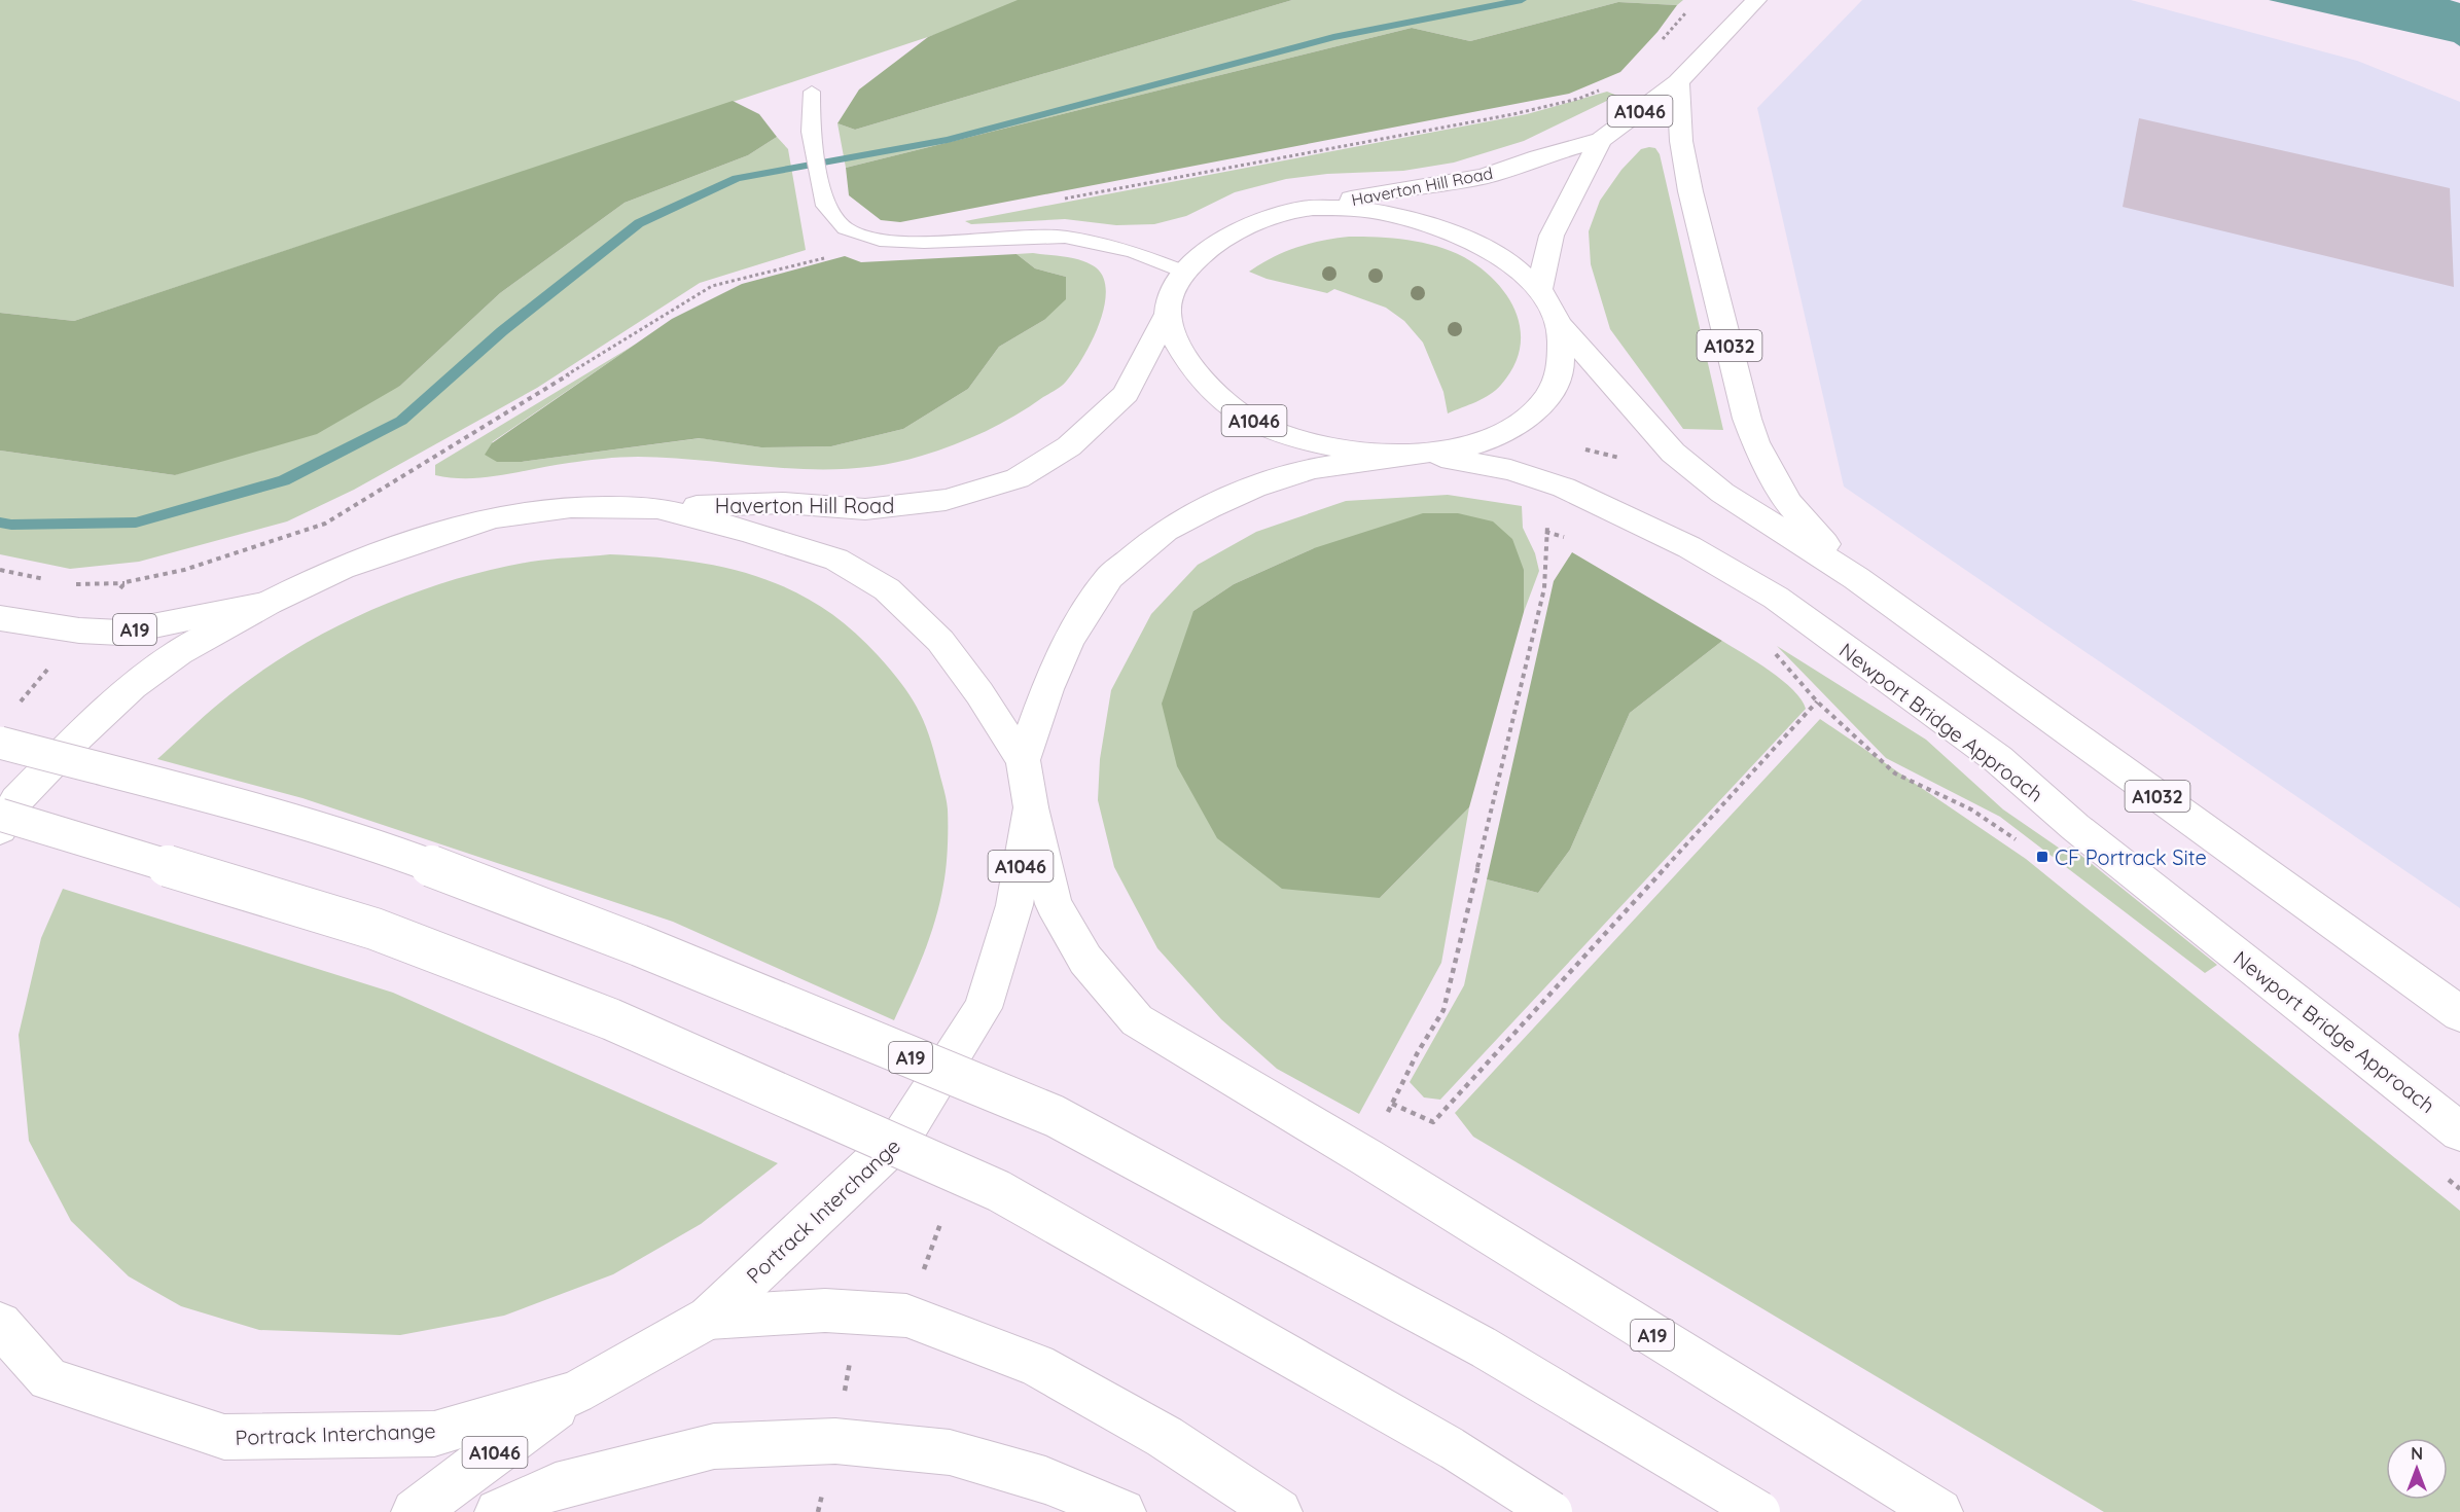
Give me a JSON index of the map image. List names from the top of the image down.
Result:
{
  "streets": {
    "main road": [
      "A1046",
      "Haverton Hill Road",
      "A1032",
      "A19",
      "Newport Bridge Approach",
      "Portrack Interchange"
    ]
  },
  "crossings": [
    ["A1046", "Haverton Hill Road"],
    ["A1046", "A1032"],
    ["A1046", "Newport Bridge Approach"],
    ["A1046", "Portrack Interchange"],
    ["Haverton Hill Road", "A1032"],
    ["Haverton Hill Road", "Portrack Interchange"],
    ["A19", "Portrack Interchange"]
  ],
  "places": {
    "transit": ["CF Portrack Site"]
  },
  "north": "top"
}
